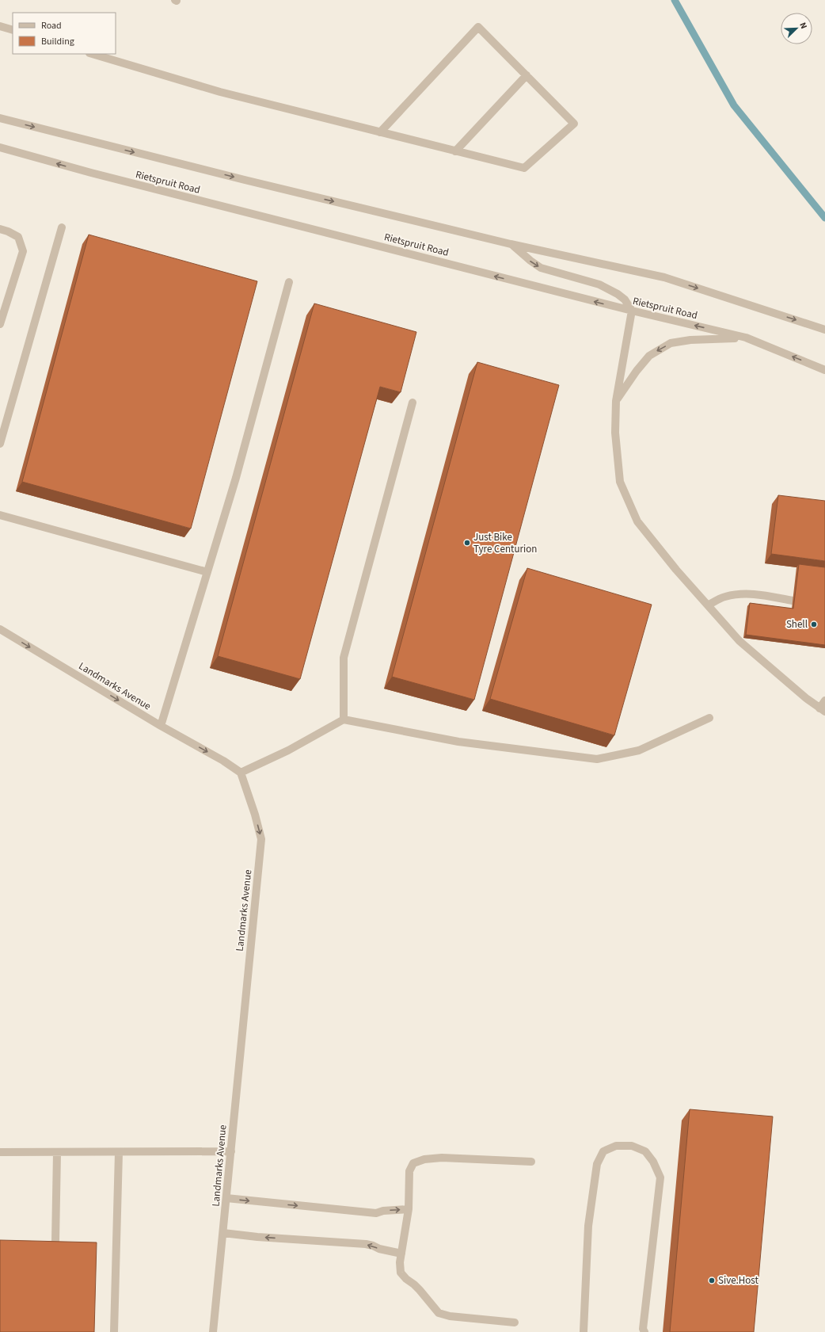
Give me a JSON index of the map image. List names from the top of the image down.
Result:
{
  "streets": {
    "street": ["Rietspruit Road", "Landmarks Avenue"]
  },
  "one_way": ["Landmarks Avenue"],
  "places": ["Just Bike Tyre Centurion", "Shell", "Sive.Host"],
  "legend": ["Road", "Building"],
  "north": "top right"
}
